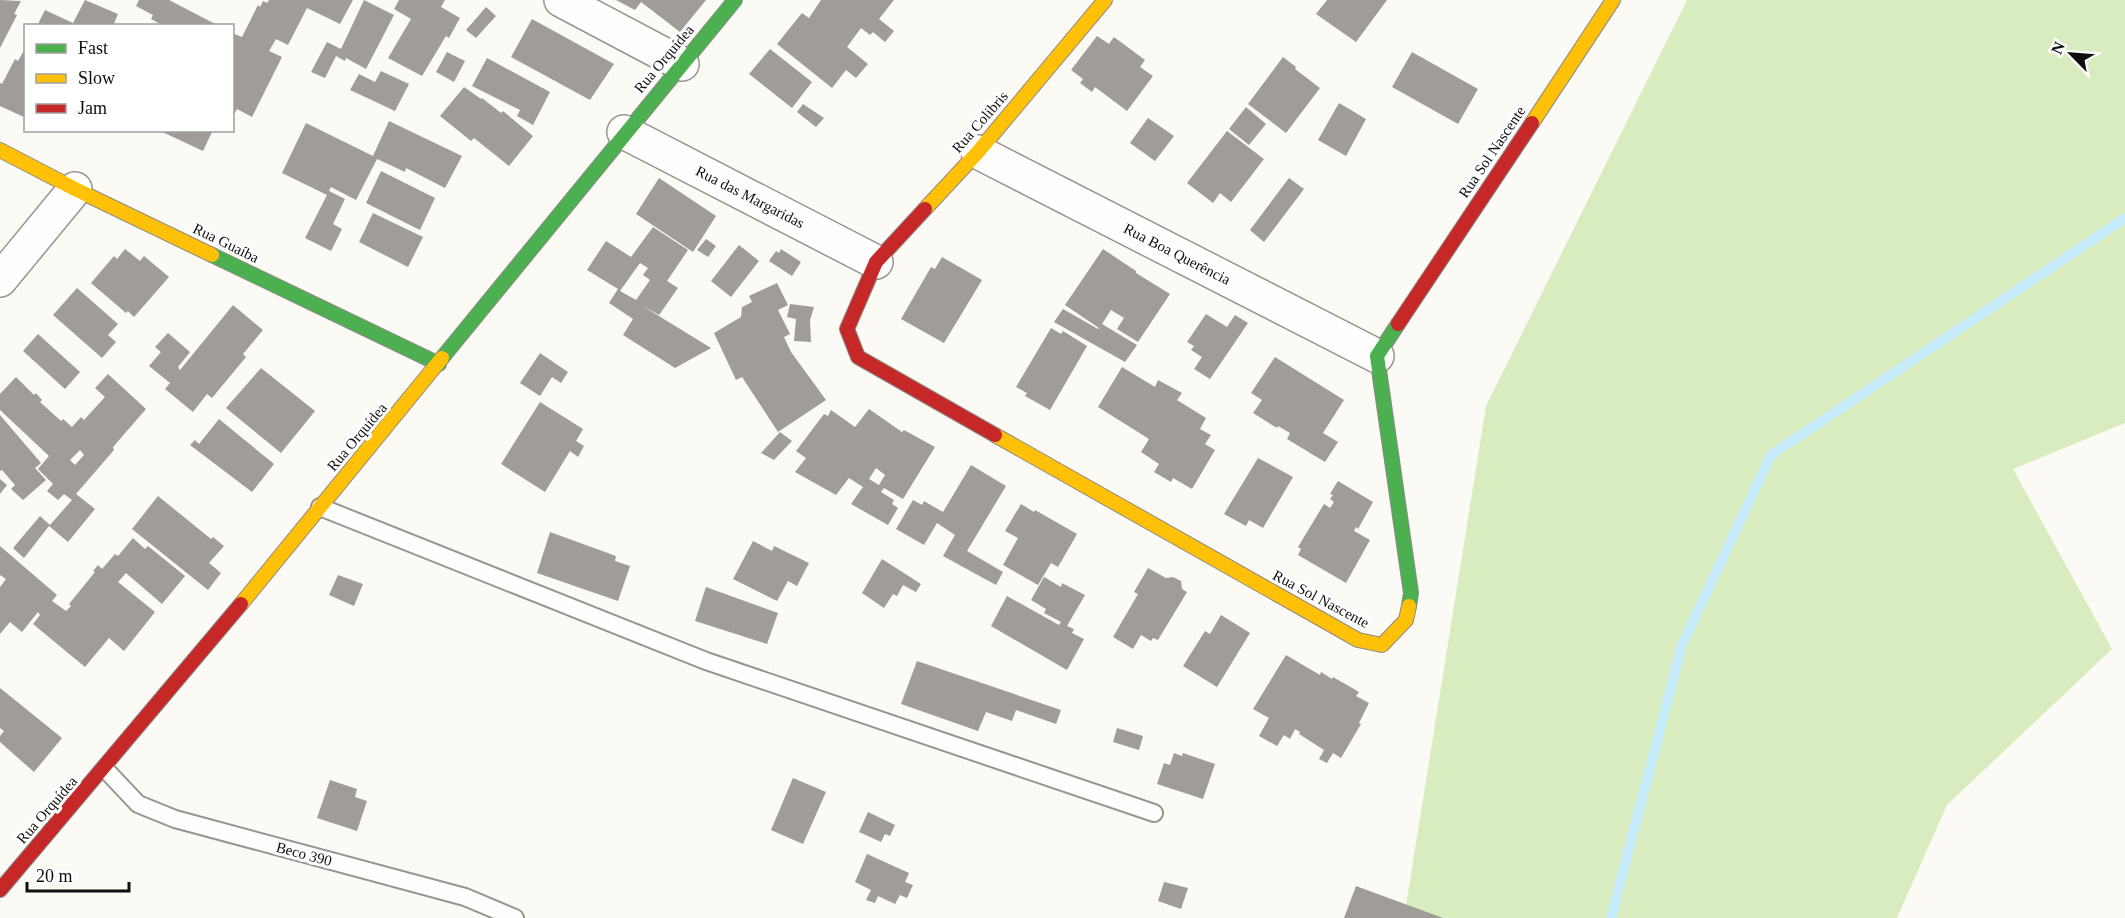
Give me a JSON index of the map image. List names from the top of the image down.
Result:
{
  "streets": {
    "street": [
      "Rua Orquídea",
      "Rua Colibris",
      "Rua Sol Nascente",
      "Rua das Margaridas",
      "Rua Guaíba",
      "Rua Boa Querência"
    ],
    "lane": ["Beco 390"]
  },
  "crossings": [
    ["Rua Orquídea", "Rua das Margaridas"],
    ["Rua Orquídea", "Rua Guaíba"],
    ["Rua Orquídea", "Beco 390"],
    ["Rua Colibris", "Rua Sol Nascente"],
    ["Rua Colibris", "Rua das Margaridas"],
    ["Rua Colibris", "Rua Boa Querência"],
    ["Rua Sol Nascente", "Rua das Margaridas"],
    ["Rua Sol Nascente", "Rua Boa Querência"]
  ],
  "legend": ["Fast", "Slow", "Jam"],
  "scale_bar": "20 m",
  "north": "top left"
}
